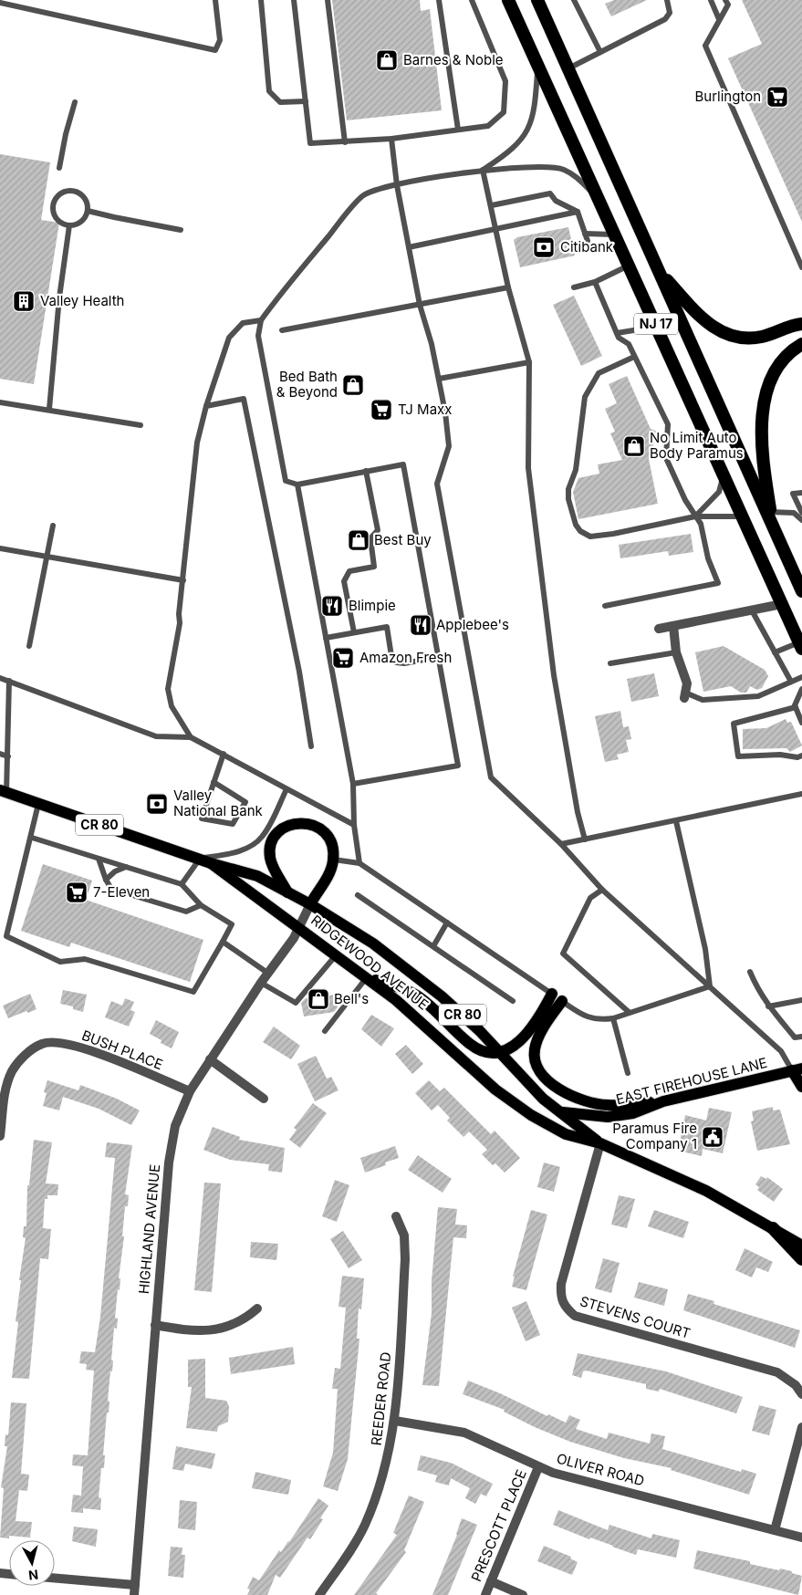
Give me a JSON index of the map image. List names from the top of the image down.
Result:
{
  "streets": {
    "highway": ["NJ 17"],
    "main road": ["CR 80", "RIDGEWOOD AVENUE", "EAST FIREHOUSE LANE"],
    "street": [
      "BUSH PLACE",
      "HIGHLAND AVENUE",
      "STEVENS COURT",
      "REEDER ROAD",
      "OLIVER ROAD",
      "PRESCOTT PLACE"
    ]
  },
  "crossings": [
    ["RIDGEWOOD AVENUE", "EAST FIREHOUSE LANE"],
    ["RIDGEWOOD AVENUE", "HIGHLAND AVENUE"],
    ["RIDGEWOOD AVENUE", "STEVENS COURT"],
    ["BUSH PLACE", "HIGHLAND AVENUE"],
    ["REEDER ROAD", "OLIVER ROAD"],
    ["OLIVER ROAD", "PRESCOTT PLACE"]
  ],
  "places": {
    "shop": [
      "Barnes & Noble",
      "Bed Bath & Beyond",
      "No Limit Auto Body Paramus",
      "Best Buy",
      "Bell's"
    ],
    "supermarket": [
      "Burlington",
      "TJ Maxx",
      "Amazon Fresh",
      "7-Eleven"
    ],
    "bank": ["Citibank", "Valley National Bank"],
    "building": ["Valley Health"],
    "restaurant": ["Blimpie", "Applebee's"],
    "public building": ["Paramus Fire Company 1"]
  },
  "north": "bottom"
}
